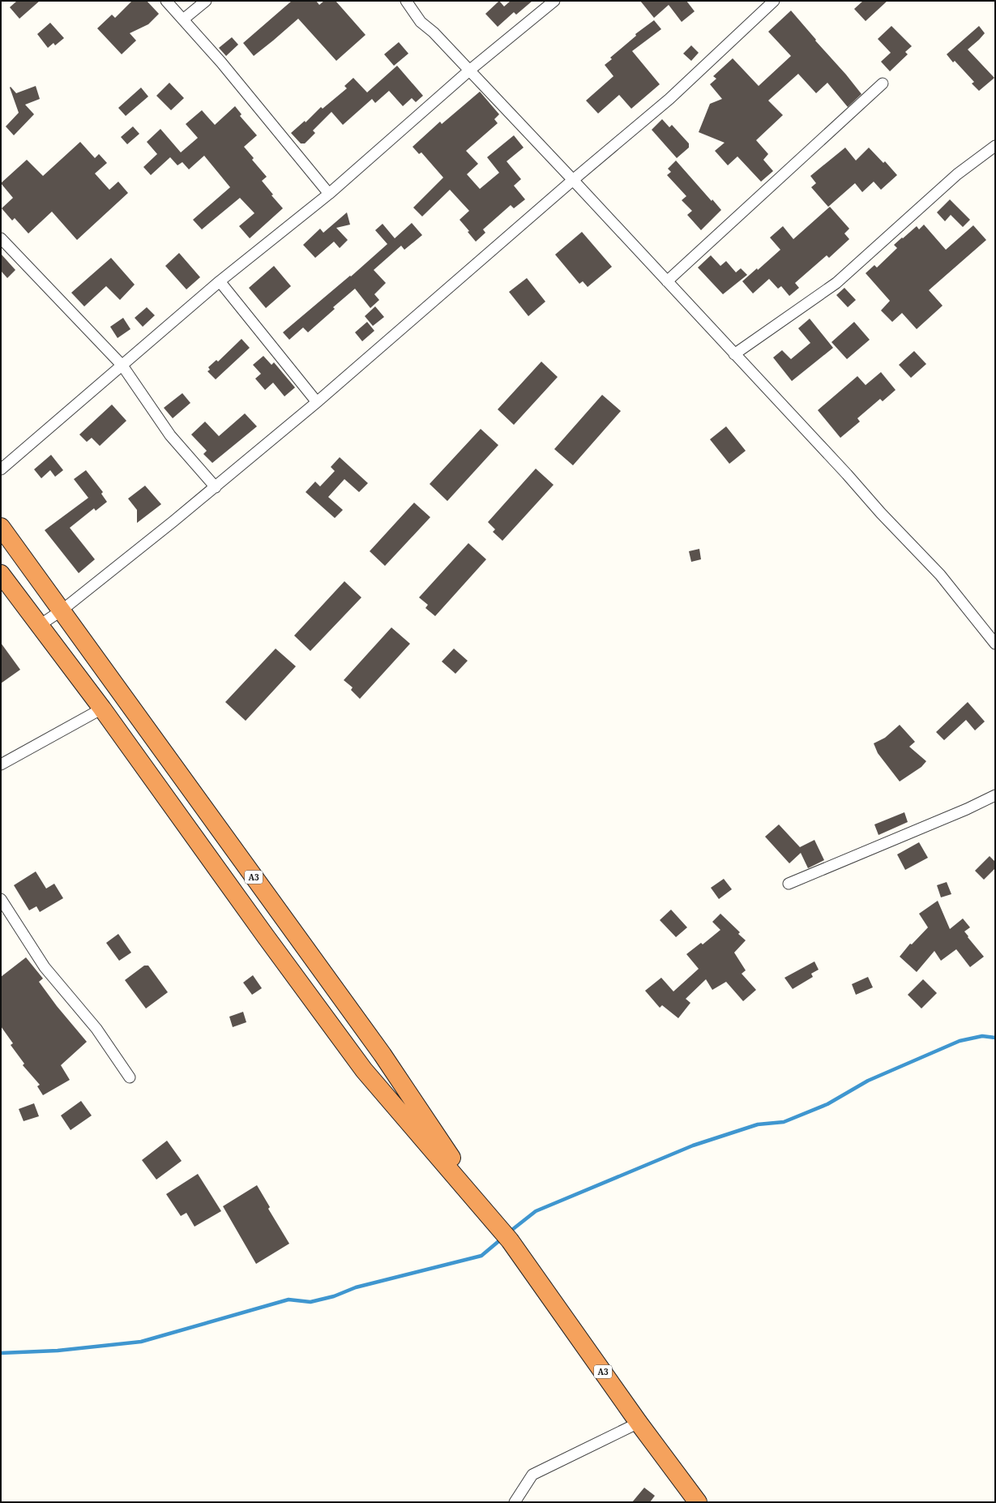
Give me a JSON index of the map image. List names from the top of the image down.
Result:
{
  "streets": {
    "highway": ["A3"]
  }
}
